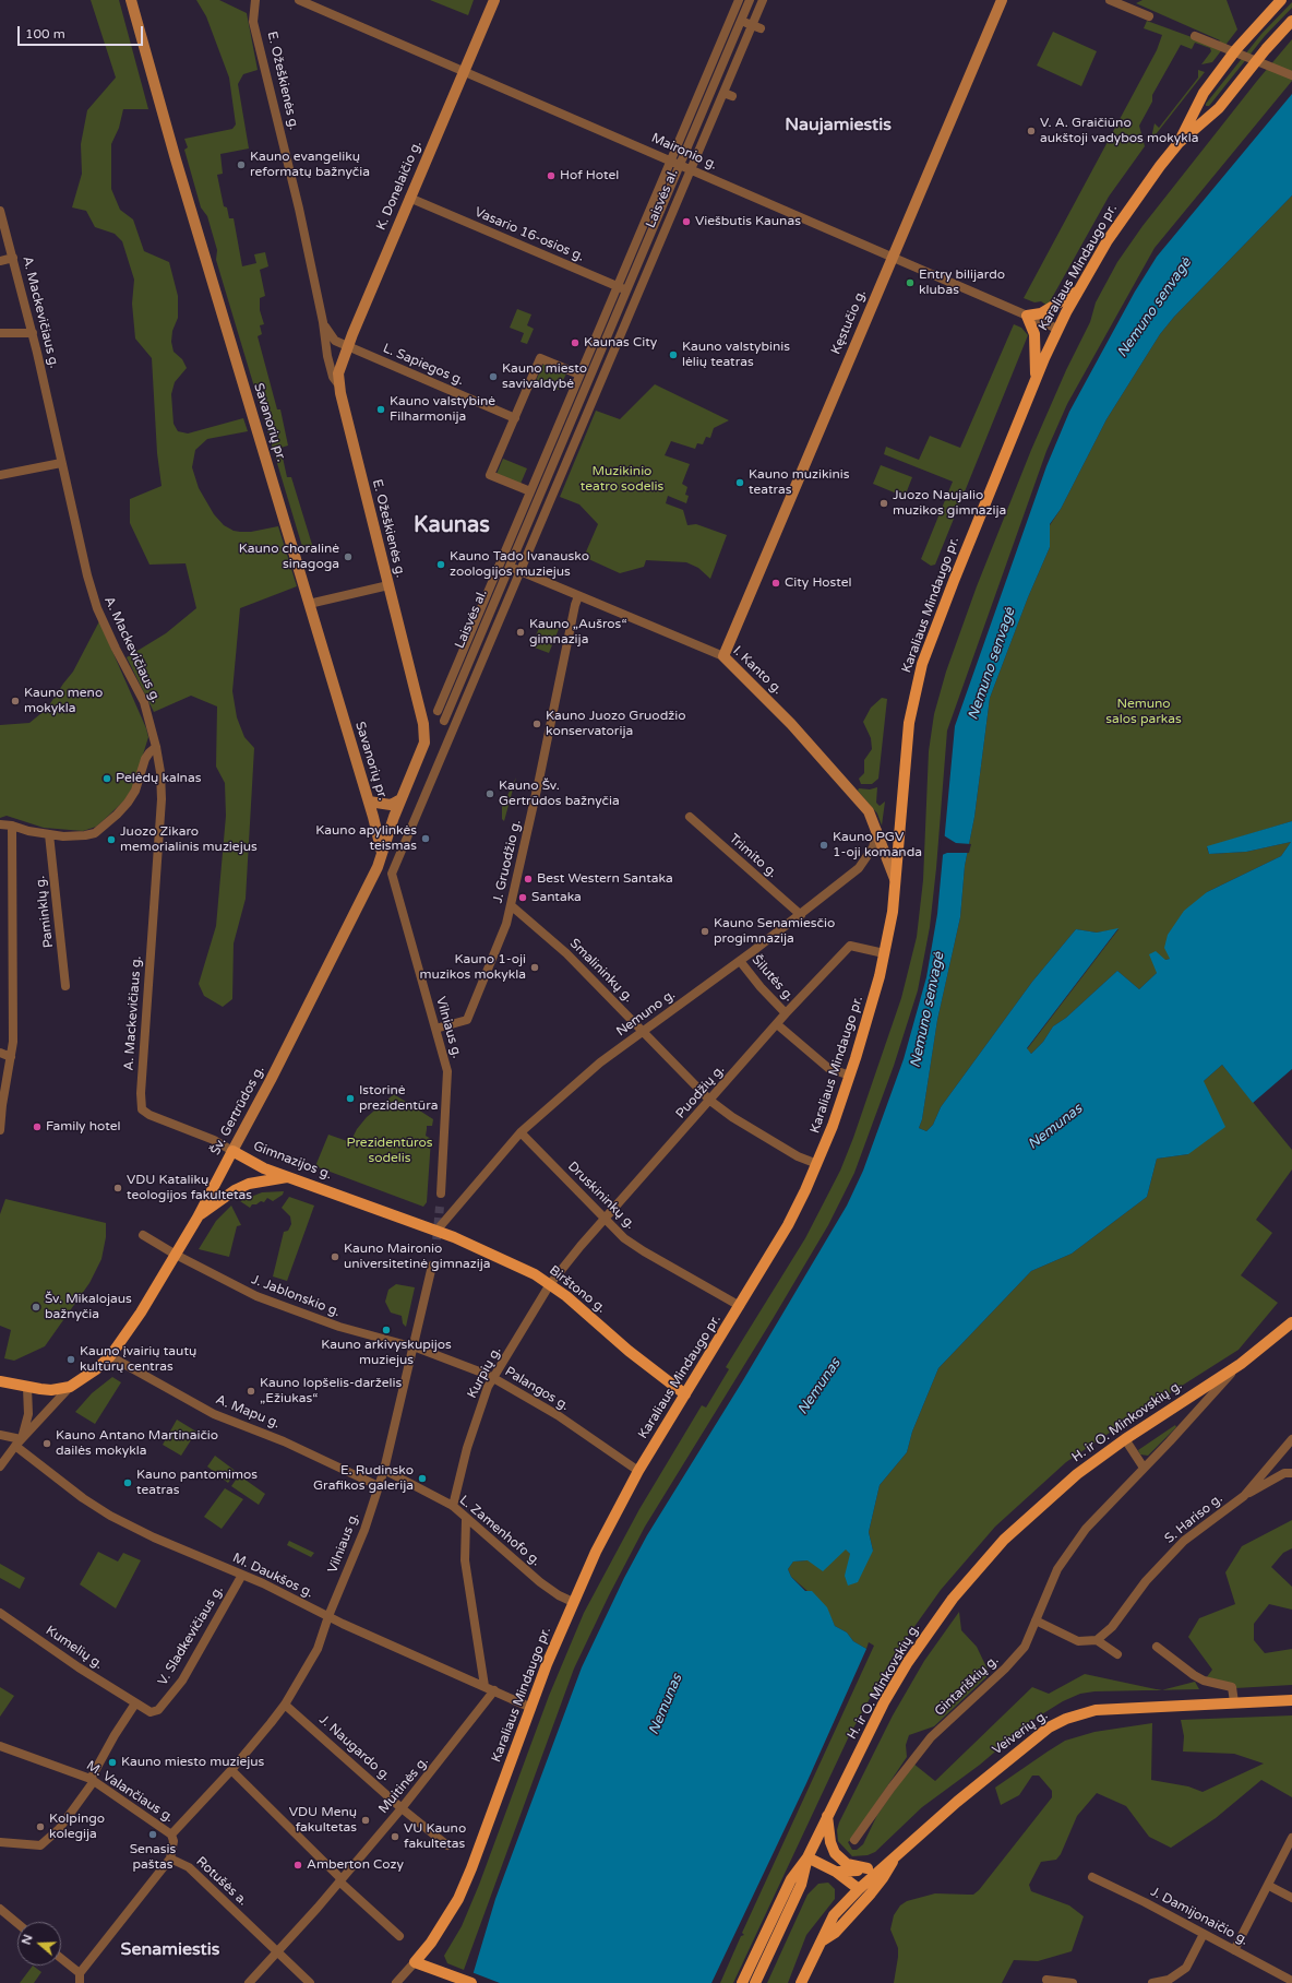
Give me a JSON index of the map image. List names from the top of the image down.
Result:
{
  "streets": {
    "main road": [
      "Karaliaus Mindaugo pr.",
      "Šv. Gertrūdos g.",
      "Gimnazijos g.",
      "Birštono g.",
      "H. ir O. Minkovskių g.",
      "Veiverių g."
    ],
    "street": [
      "E. Ožeškienės g.",
      "Maironio g.",
      "K. Donelaičio g.",
      "Laisvės al.",
      "Vasario 16-osios g.",
      "A. Mackevičiaus g.",
      "Kęstučio g.",
      "L. Sapiegos g.",
      "Savanorių pr.",
      "I. Kanto g.",
      "Trimito g.",
      "J. Gruodžio g.",
      "Paminklų g.",
      "Smalininkų g.",
      "Šilutės g.",
      "Nemuno g.",
      "Vilniaus g.",
      "Puodžių g.",
      "Druskininkų g.",
      "J. Jablonskio g.",
      "Kurpių g.",
      "Palangos g.",
      "A. Mapu g.",
      "S. Hariso g.",
      "L. Zamenhofo g.",
      "M. Daukšos g.",
      "V. Sladkevičiaus g.",
      "Kumelių g.",
      "Gintariškių g.",
      "J. Naugardo g.",
      "Muitinės g.",
      "M. Valančiaus g.",
      "Rotušės a.",
      "J. Damijonaičio g."
    ]
  },
  "crossings": [
    ["E. Ožeškienės g.", "K. Donelaičio g."],
    ["E. Ožeškienės g.", "L. Sapiegos g."],
    ["Maironio g.", "K. Donelaičio g."],
    ["Maironio g.", "Laisvės al."],
    ["Maironio g.", "Karaliaus Mindaugo pr."],
    ["Maironio g.", "Kęstučio g."],
    ["K. Donelaičio g.", "Vasario 16-osios g."],
    ["K. Donelaičio g.", "L. Sapiegos g."],
    ["Laisvės al.", "Vasario 16-osios g."],
    ["Laisvės al.", "I. Kanto g."],
    ["Laisvės al.", "Vilniaus g."],
    ["Karaliaus Mindaugo pr.", "I. Kanto g."],
    ["Karaliaus Mindaugo pr.", "Smalininkų g."],
    ["Karaliaus Mindaugo pr.", "Puodžių g."],
    ["Karaliaus Mindaugo pr.", "Druskininkų g."],
    ["Karaliaus Mindaugo pr.", "Birštono g."],
    ["Karaliaus Mindaugo pr.", "Palangos g."],
    ["Karaliaus Mindaugo pr.", "L. Zamenhofo g."],
    ["Karaliaus Mindaugo pr.", "M. Daukšos g."],
    ["A. Mackevičiaus g.", "Gimnazijos g."],
    ["Kęstučio g.", "I. Kanto g."],
    ["Savanorių pr.", "Šv. Gertrūdos g."],
    ["I. Kanto g.", "J. Gruodžio g."],
    ["I. Kanto g.", "Nemuno g."],
    ["Trimito g.", "Nemuno g."],
    ["J. Gruodžio g.", "Smalininkų g."],
    ["J. Gruodžio g.", "Vilniaus g."],
    ["Smalininkų g.", "Nemuno g."],
    ["Smalininkų g.", "Puodžių g."],
    ["Šilutės g.", "Nemuno g."],
    ["Šilutės g.", "Puodžių g."],
    ["Nemuno g.", "Gimnazijos g."],
    ["Nemuno g.", "Druskininkų g."],
    ["Nemuno g.", "Birštono g."],
    ["Vilniaus g.", "J. Jablonskio g."],
    ["Vilniaus g.", "Palangos g."],
    ["Vilniaus g.", "A. Mapu g."],
    ["Vilniaus g.", "L. Zamenhofo g."],
    ["Vilniaus g.", "M. Daukšos g."],
    ["Vilniaus g.", "J. Naugardo g."],
    ["Vilniaus g.", "M. Valančiaus g."],
    ["Puodžių g.", "Druskininkų g."],
    ["Puodžių g.", "Birštono g."],
    ["Puodžių g.", "Kurpių g."],
    ["Šv. Gertrūdos g.", "Gimnazijos g."],
    ["Šv. Gertrūdos g.", "J. Jablonskio g."],
    ["Šv. Gertrūdos g.", "A. Mapu g."],
    ["Šv. Gertrūdos g.", "M. Daukšos g."],
    ["Gimnazijos g.", "Birštono g."],
    ["Birštono g.", "Kurpių g."],
    ["J. Jablonskio g.", "Palangos g."],
    ["Kurpių g.", "Palangos g."],
    ["Kurpių g.", "L. Zamenhofo g."],
    ["H. ir O. Minkovskių g.", "Gintariškių g."],
    ["M. Daukšos g.", "V. Sladkevičiaus g."],
    ["M. Daukšos g.", "Muitinės g."],
    ["V. Sladkevičiaus g.", "Kumelių g."],
    ["J. Naugardo g.", "Muitinės g."],
    ["Muitinės g.", "Rotušės a."],
    ["M. Valančiaus g.", "Rotušės a."]
  ],
  "districts": ["Naujamiestis", "Kaunas", "Senamiestis"],
  "water": ["Nemuno senvagė", "Nemunas"],
  "parks": ["Muzikinio teatro sodelis", "Nemuno salos parkas", "Prezidentūros sodelis"],
  "places": [
    "V. A. Graičiūno aukštoji vadybos mokykla",
    "Kauno evangelikų reformatų bažnyčia",
    "Hof Hotel",
    "Viešbutis Kaunas",
    "Entry bilijardo klubas",
    "Kaunas City",
    "Kauno valstybinis lėlių teatras",
    "Kauno miesto savivaldybė",
    "Kauno valstybinė Filharmonija",
    "Kauno muzikinis teatras",
    "Juozo Naujalio muzikos gimnazija",
    "Kauno choralinė sinagoga",
    "Kauno Tado Ivanausko zoologijos muziejus",
    "City Hostel",
    "Kauno „Aušros“ gimnazija",
    "Kauno meno mokykla",
    "Kauno Juozo Gruodžio konservatorija",
    "Pelėdų kalnas",
    "Kauno Šv. Gertrūdos bažnyčia",
    "Kauno apylinkės teismas",
    "Juozo Zikaro memorialinis muziejus",
    "Kauno PGV 1-oji komanda",
    "Best Western Santaka",
    "Santaka",
    "Kauno Senamiesčio progimnazija",
    "Kauno 1-oji muzikos mokykla",
    "Istorinė prezidentūra",
    "Family hotel",
    "VDU Katalikų teologijos fakultetas",
    "Kauno Maironio universitetinė gimnazija",
    "Šv. Mikalojaus bažnyčia",
    "Kauno arkivyskupijos muziejus",
    "Kauno įvairių tautų kultūrų centras",
    "Kauno lopšelis-darželis „Ežiukas“",
    "Kauno Antano Martinaičio dailės mokykla",
    "E. Rudinsko Grafikos galerija",
    "Kauno pantomimos teatras",
    "Kauno miesto muziejus",
    "VDU Menų fakultetas",
    "Kolpingo kolegija",
    "Senasis paštas",
    "VU Kauno fakultetas",
    "Amberton Cozy"
  ],
  "scale_bar": "100 m",
  "north": "left"
}
